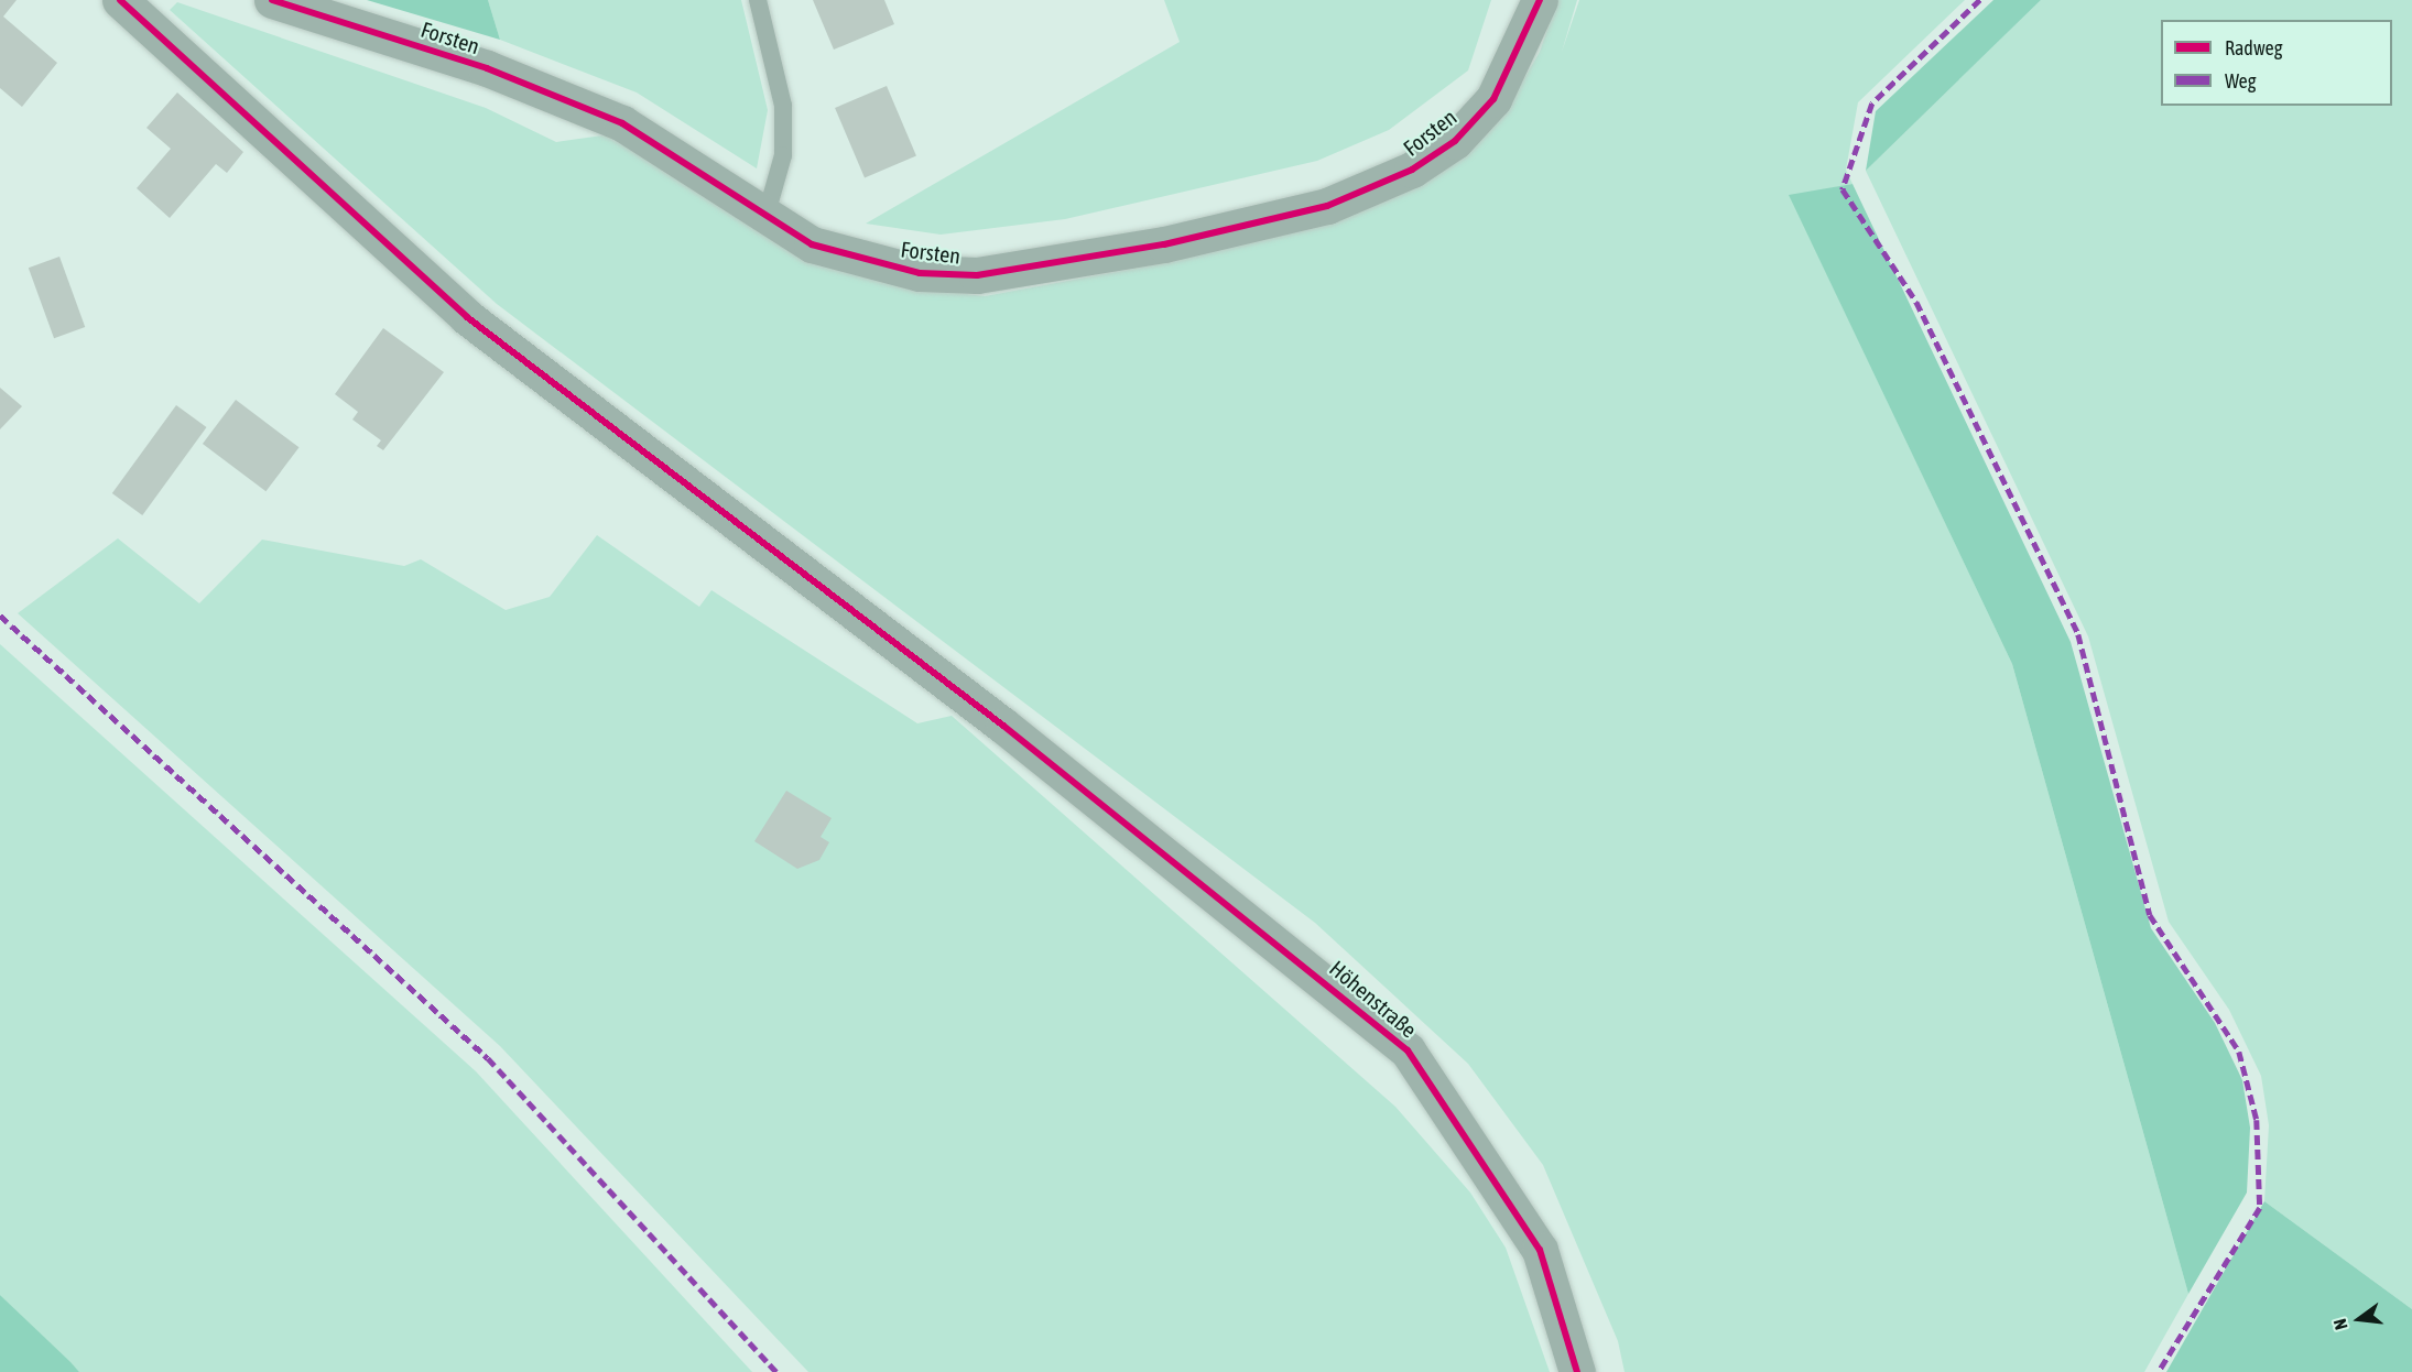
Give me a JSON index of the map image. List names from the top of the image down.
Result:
{
  "streets": {
    "street": ["Forsten", "Höhenstraße"]
  },
  "legend": ["Radweg", "Weg"],
  "north": "left"
}
